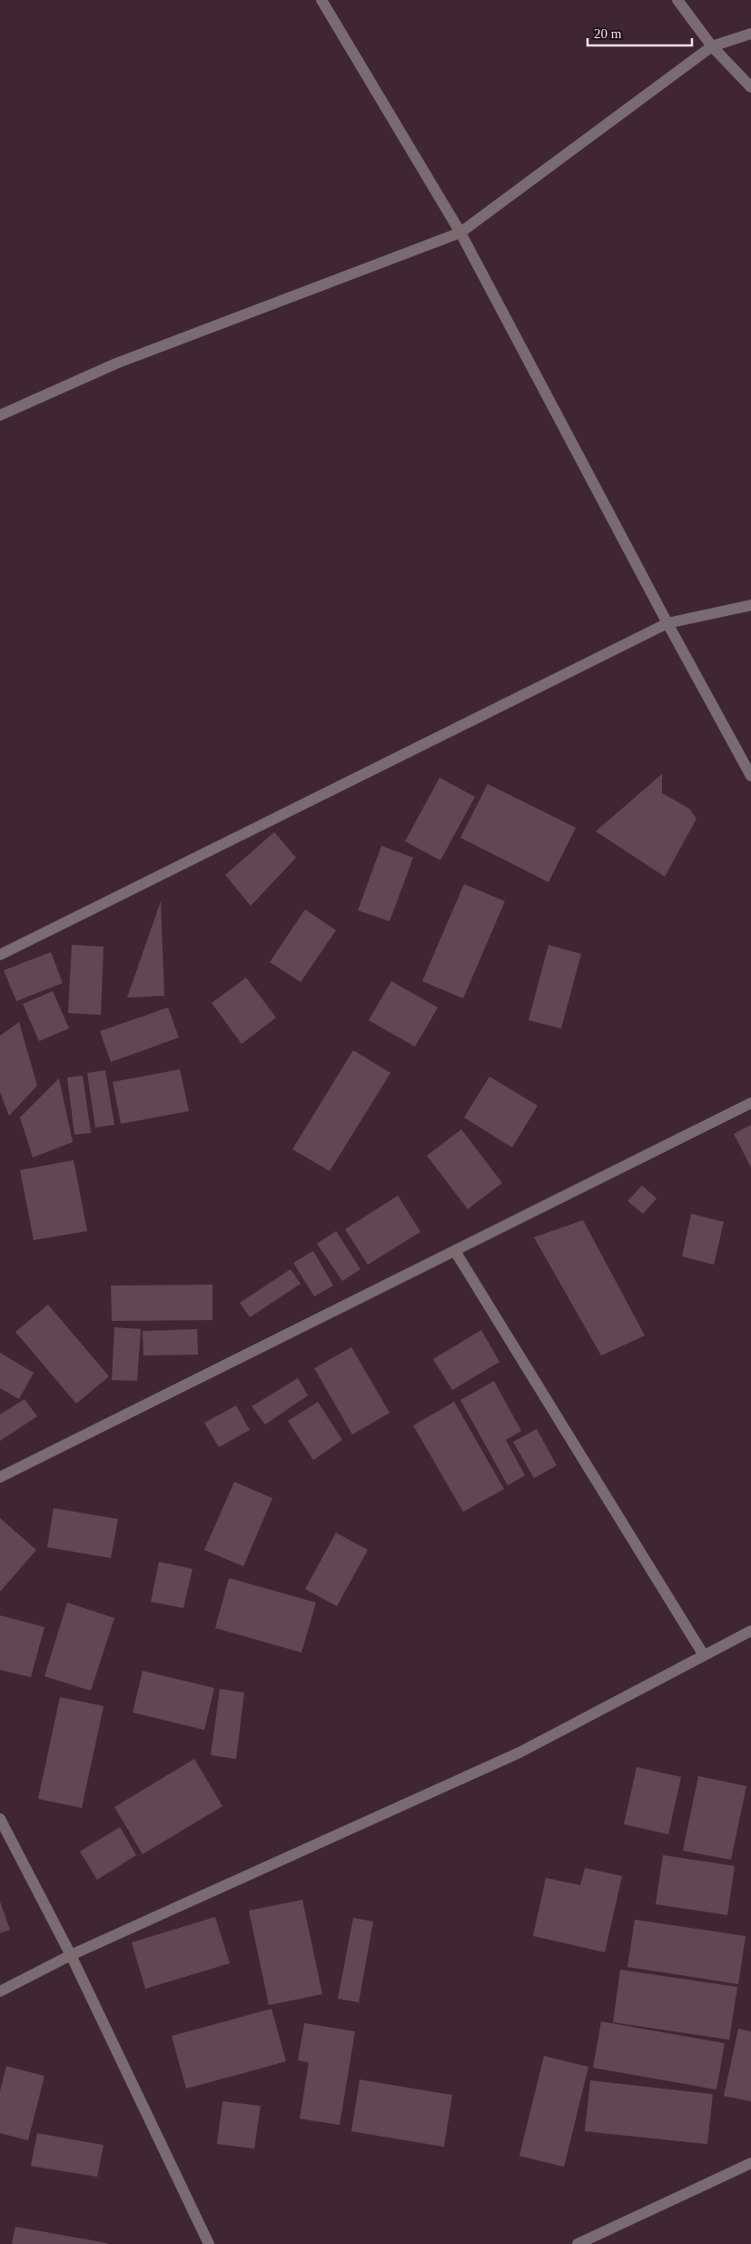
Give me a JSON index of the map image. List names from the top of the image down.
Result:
{
  "scale_bar": "20 m"
}
